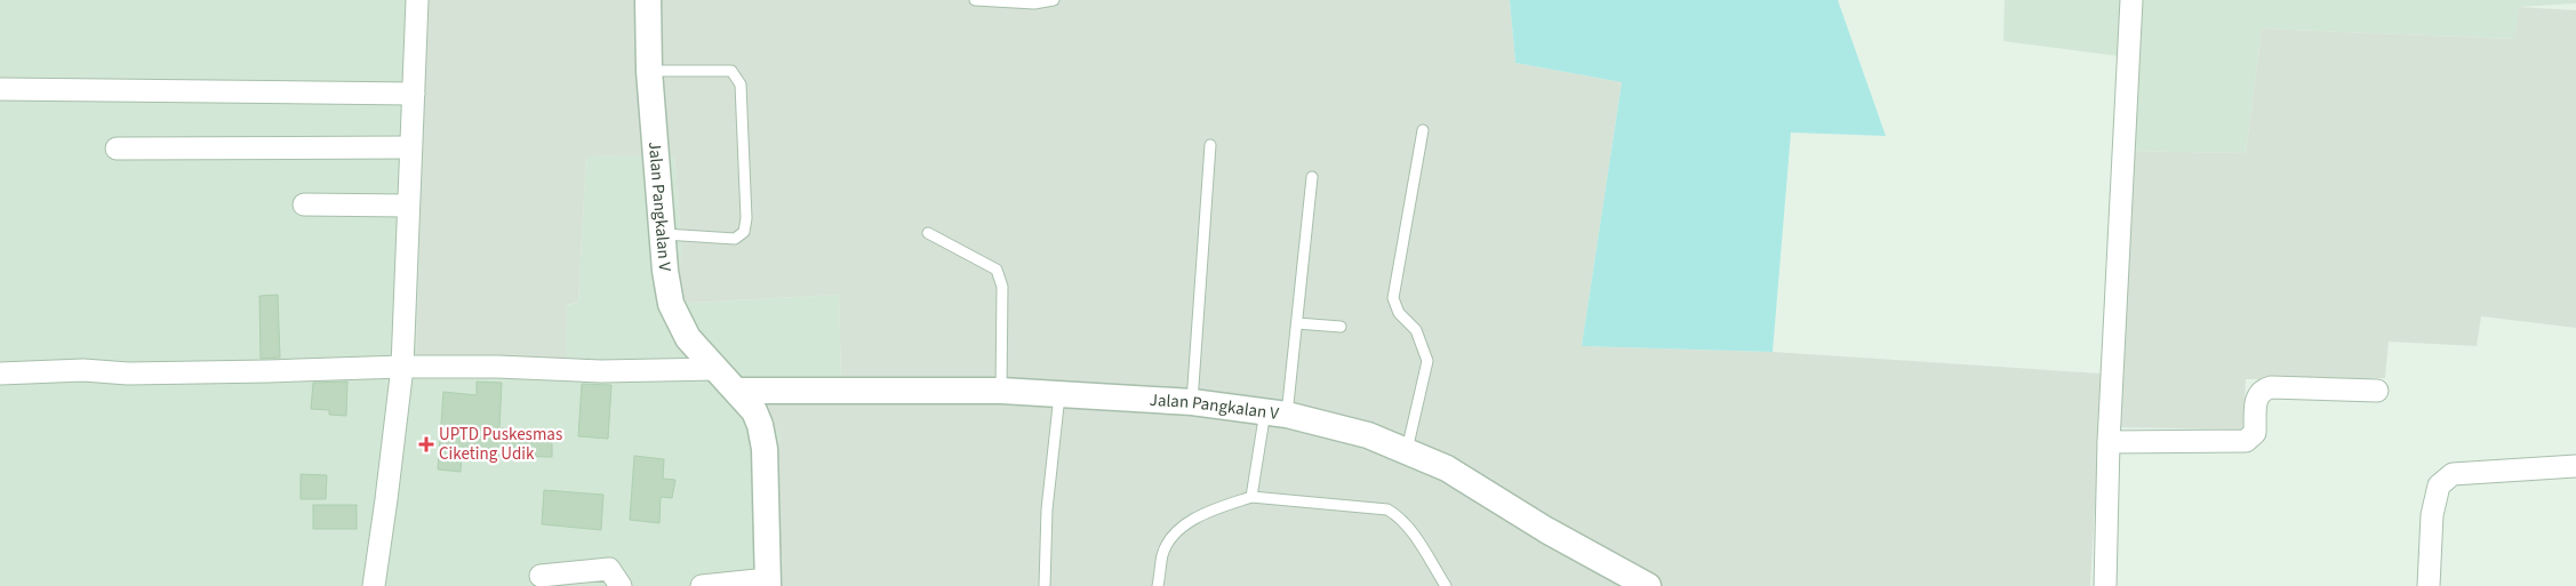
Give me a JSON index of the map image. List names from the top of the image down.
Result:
{
  "streets": {
    "street": ["Jalan Pangkalan V"]
  },
  "places": {
    "health": ["UPTD Puskesmas Ciketing Udik"]
  }
}
